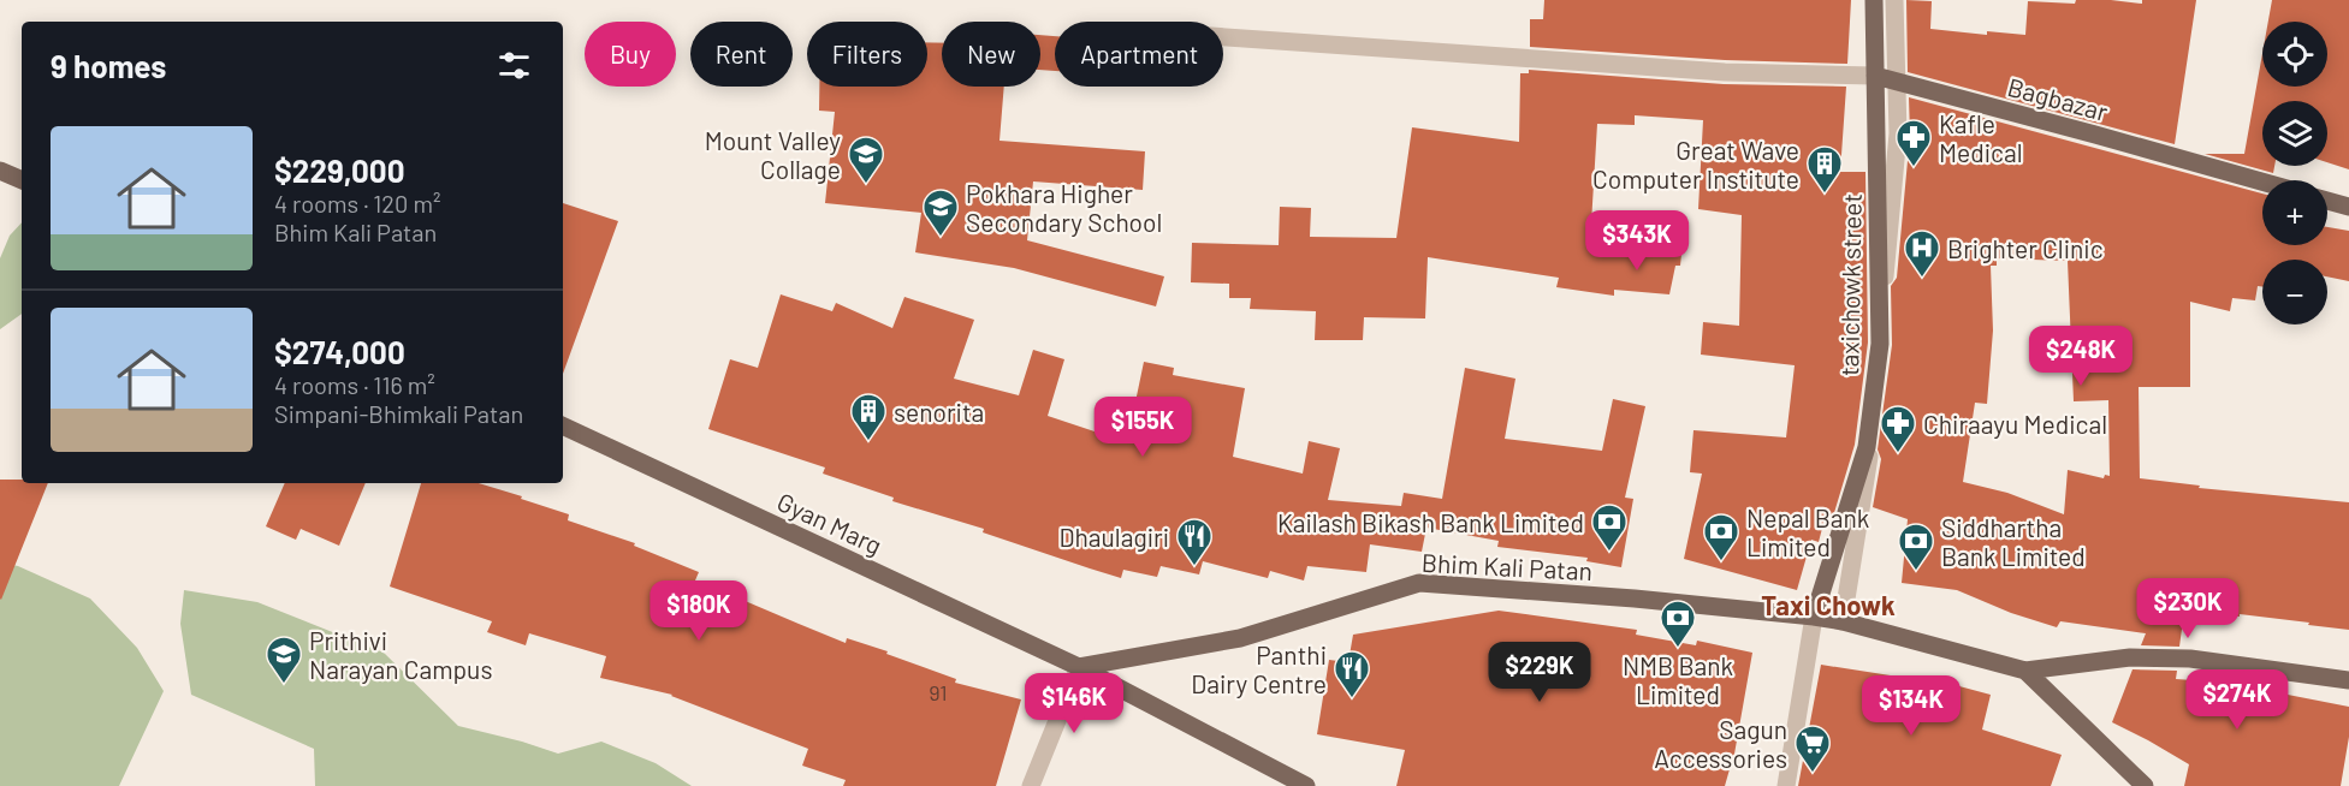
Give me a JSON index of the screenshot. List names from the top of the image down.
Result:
{
  "streets": {
    "main road": [
      "Bagbazar",
      "taxichowk street",
      "Gyan Marg",
      "Bhim Kali Patan"
    ]
  },
  "crossings": [
    ["Bagbazar", "taxichowk street"],
    ["taxichowk street", "Bhim Kali Patan"],
    ["Gyan Marg", "Bhim Kali Patan"]
  ],
  "districts": ["Taxi Chowk"],
  "places": {
    "pharmacy": ["Kafle Medical", "Chiraayu Medical"],
    "school or university": ["Mount Valley Collage", "Pokhara Higher Secondary School", "Prithivi Narayan Campus"],
    "building": ["Great Wave Computer Institute", "senorita"],
    "hospital": ["Brighter Clinic"],
    "bank": [
      "Kailash Bikash Bank Limited",
      "Nepal Bank Limited",
      "Siddhartha Bank Limited",
      "NMB Bank Limited"
    ],
    "restaurant": ["Dhaulagiri", "Panthi Dairy Centre"],
    "supermarket": ["Sagun Accessories"]
  },
  "house_numbers": ["91"],
  "page": {
    "map_buttons": ["+", "−"],
    "chip": [
      "Buy",
      "Rent",
      "Filters",
      "New",
      "Apartment"
    ],
    "heading": "9 homes",
    "list": [
      {
        "name": "$229,000",
        "note": "4 rooms · 120 m² · Bhim Kali Patan"
      },
      {
        "name": "$274,000",
        "note": "4 rooms · 116 m² · Simpani-Bhimkali Patan"
      }
    ],
    "price": [
      "$343K",
      "$248K",
      "$155K",
      "$230K",
      "$180K",
      "$229K",
      "$274K",
      "$146K",
      "$134K"
    ]
  }
}
